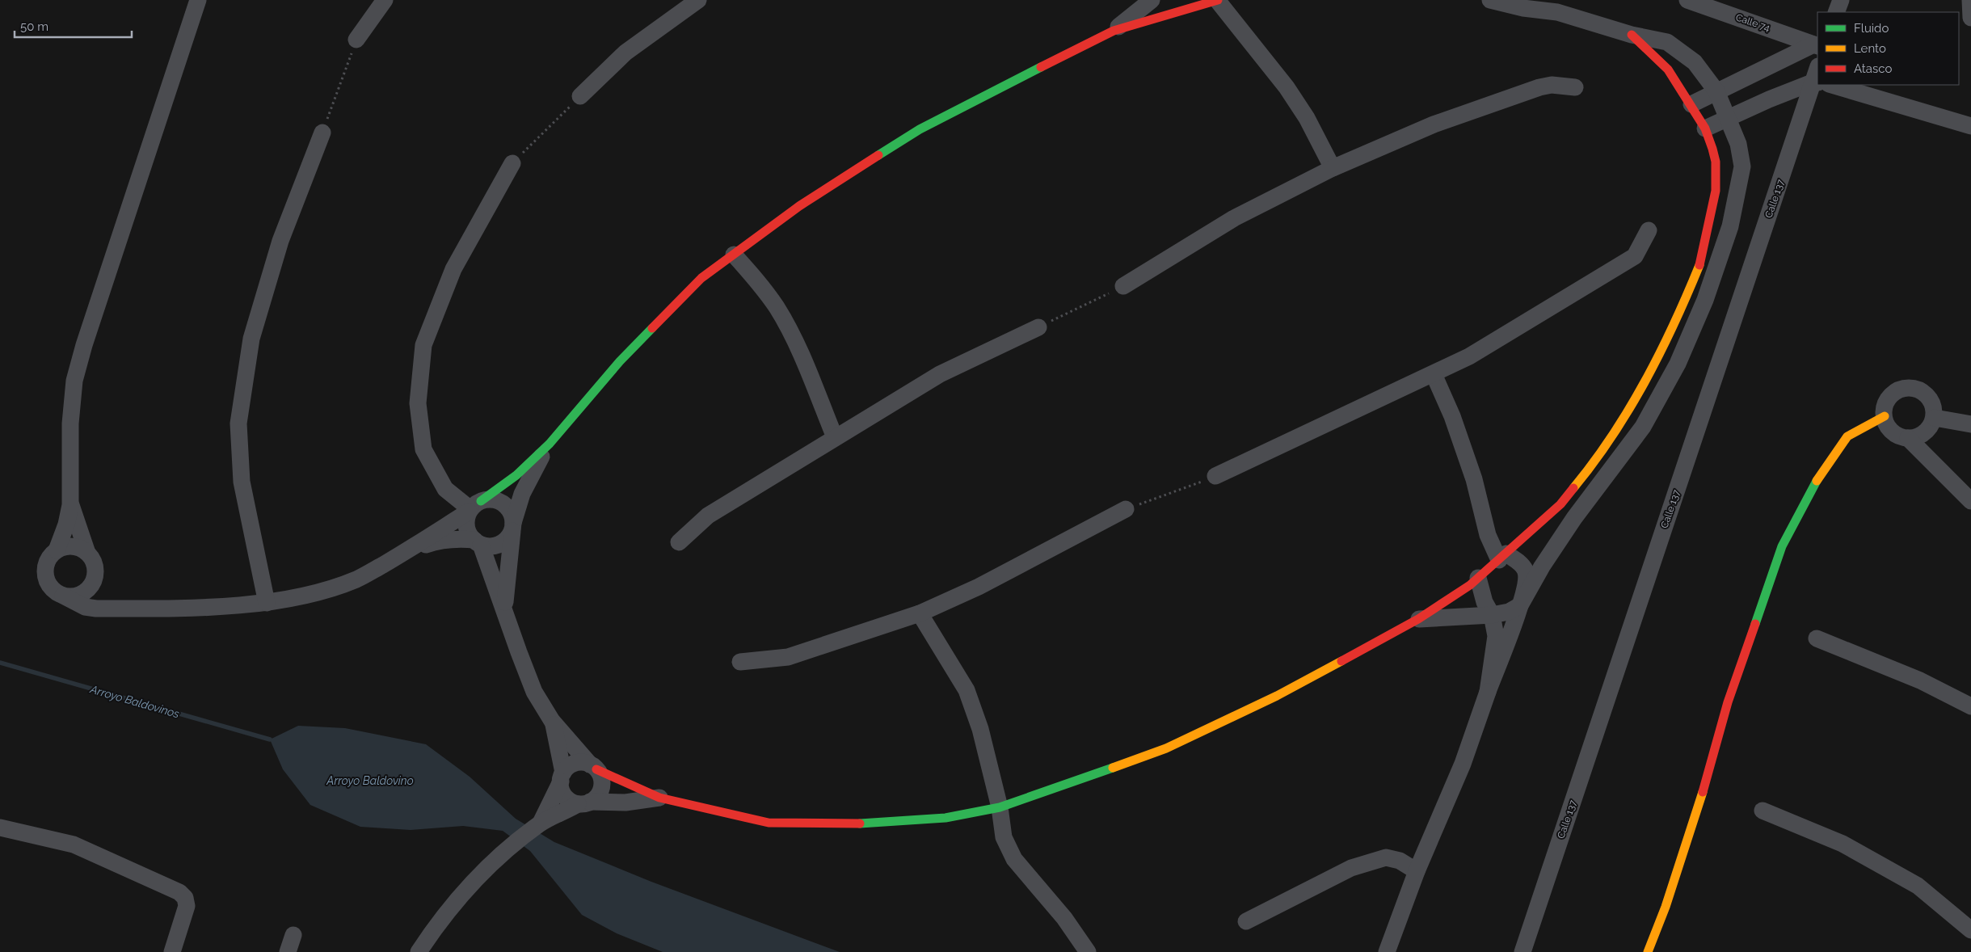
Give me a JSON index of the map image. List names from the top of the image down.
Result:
{
  "streets": {
    "street": ["Calle 74", "Calle 137"]
  },
  "water": ["Arroyo Baldovinos", "Arroyo Baldovino"],
  "legend": ["Fluido", "Lento", "Atasco"],
  "scale_bar": "50 m"
}
